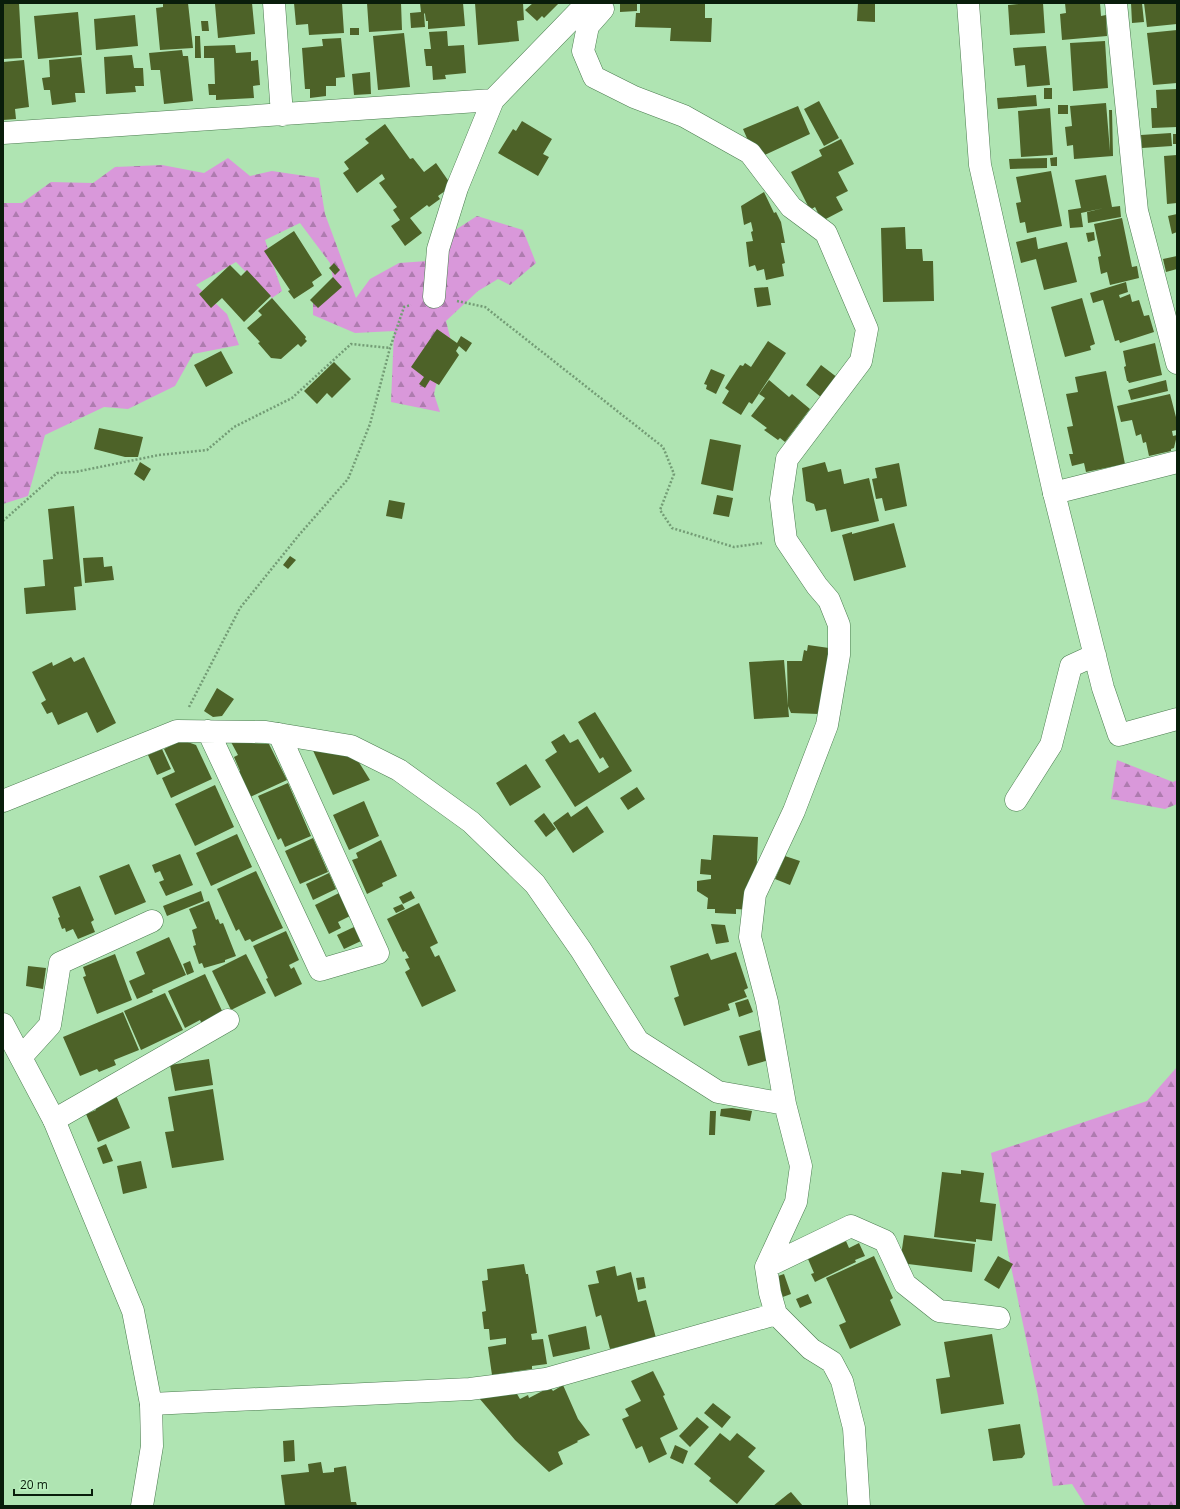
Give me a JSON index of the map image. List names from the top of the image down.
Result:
{
  "scale_bar": "20 m"
}
